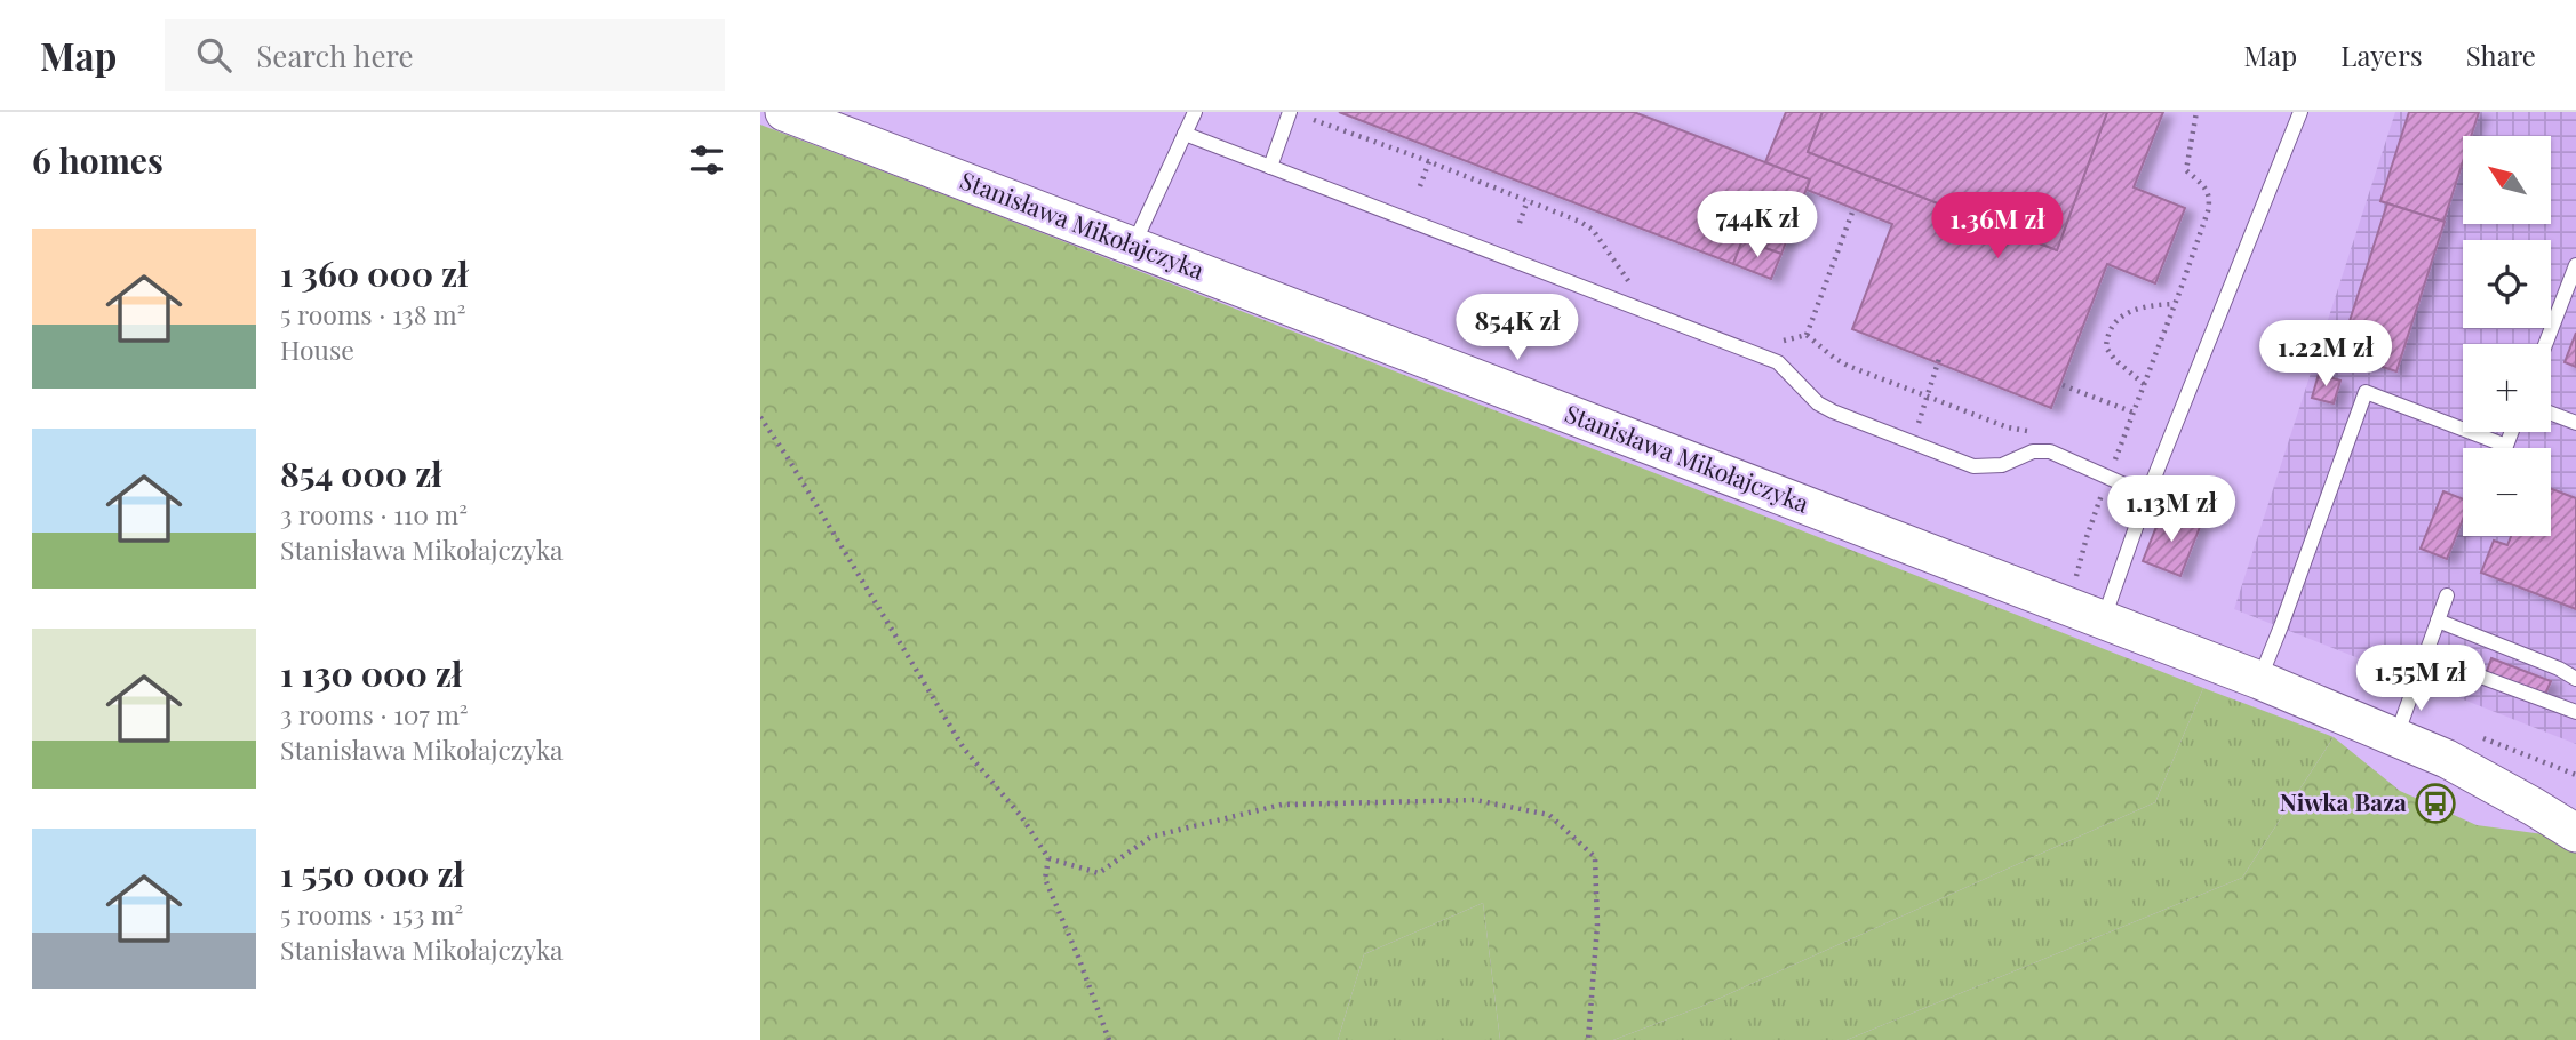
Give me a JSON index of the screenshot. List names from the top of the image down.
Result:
{
  "streets": {
    "street": ["Stanisława Mikołajczyka"]
  },
  "places": {
    "bus stop": ["Niwka Baza"]
  },
  "north": "top left",
  "page": {
    "header": "Map",
    "search": "Search here",
    "nav": ["Map", "Layers", "Share"],
    "heading": "6 homes",
    "map_buttons": ["+", "−"],
    "price": [
      "744K zł",
      "1.36M zł",
      "854K zł",
      "1.22M zł",
      "1.13M zł",
      "1.55M zł"
    ],
    "list": [
      {
        "name": "1 360 000 zł",
        "note": "5 rooms · 138 m² · House"
      },
      {
        "name": "854 000 zł",
        "note": "3 rooms · 110 m² · Stanisława Mikołajczyka"
      },
      {
        "name": "1 130 000 zł",
        "note": "3 rooms · 107 m² · Stanisława Mikołajczyka"
      },
      {
        "name": "1 550 000 zł",
        "note": "5 rooms · 153 m² · Stanisława Mikołajczyka"
      }
    ]
  }
}
